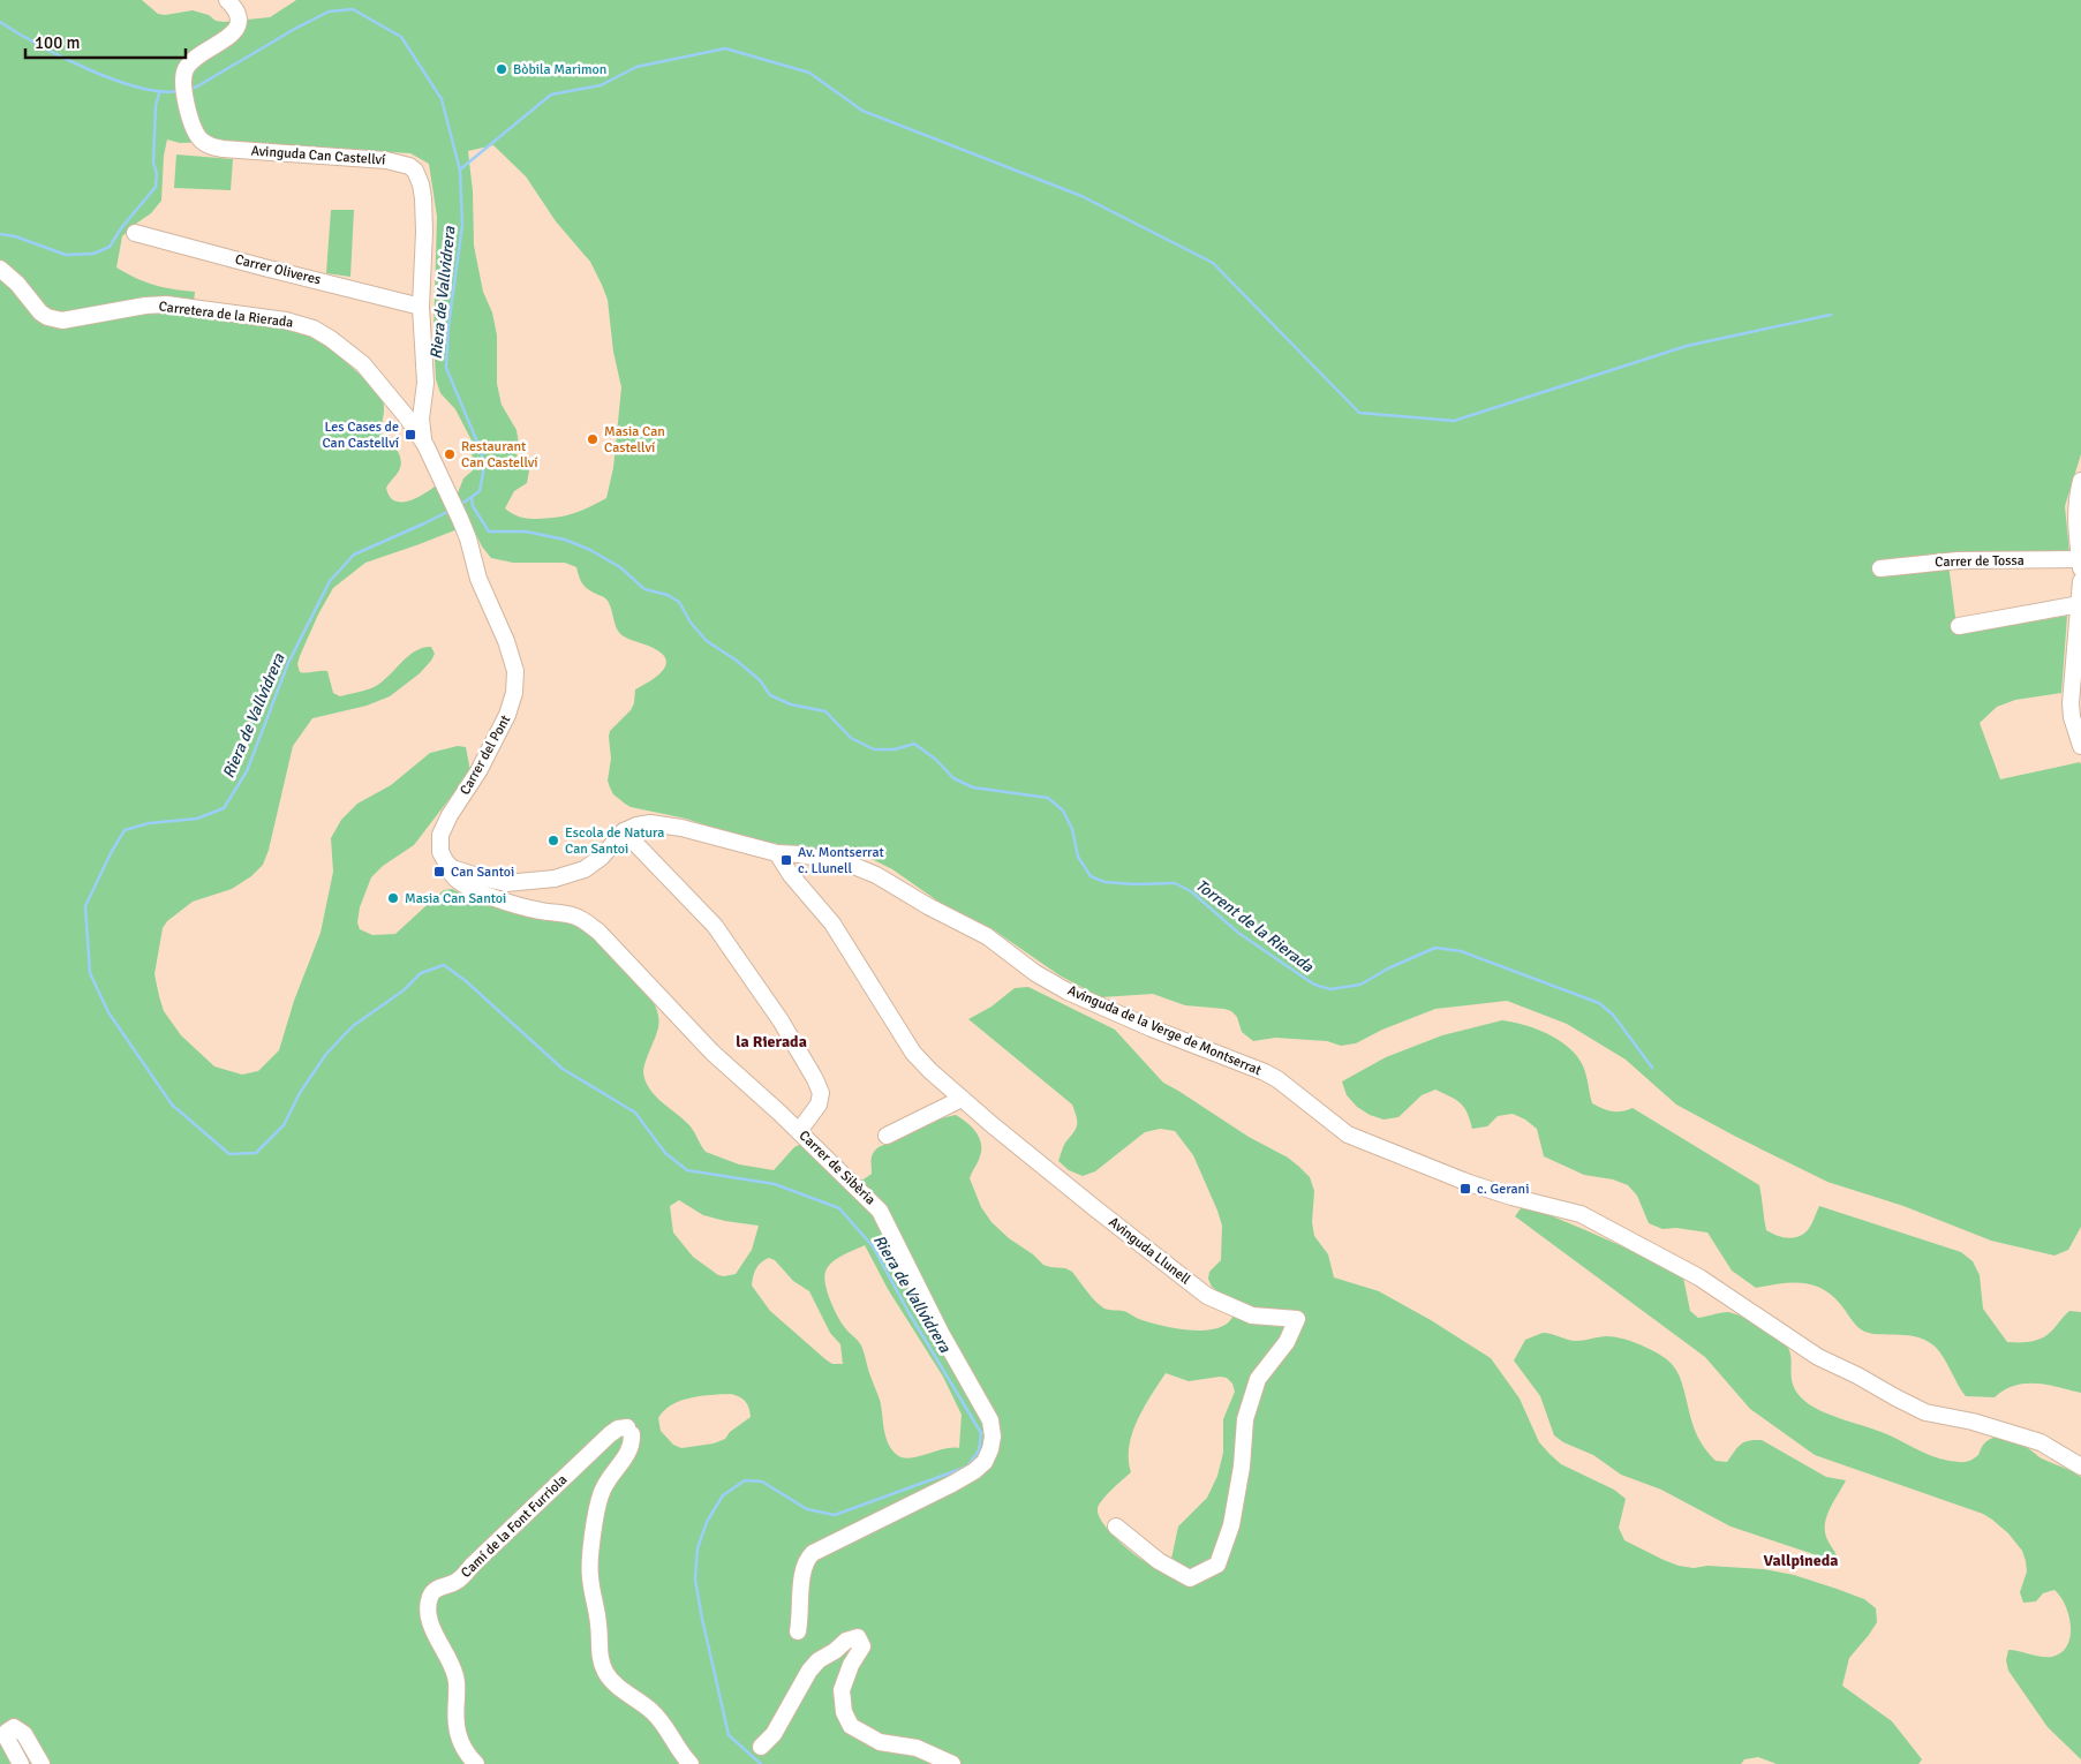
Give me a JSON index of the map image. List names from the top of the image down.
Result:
{
  "streets": {
    "street": [
      "Avinguda Can Castellví",
      "Carrer Oliveres",
      "Carretera de la Rierada",
      "Carrer de Tossa",
      "Carrer del Pont",
      "Avinguda de la Verge de Montserrat",
      "Carrer de Sibèria",
      "Avinguda Llunell",
      "Camí de la Font Furriola"
    ]
  },
  "crossings": [
    ["Avinguda Can Castellví", "Carrer Oliveres"],
    ["Avinguda Can Castellví", "Carretera de la Rierada"],
    ["Carretera de la Rierada", "Carrer del Pont"],
    ["Carrer del Pont", "Carrer de Sibèria"],
    ["Avinguda de la Verge de Montserrat", "Avinguda Llunell"]
  ],
  "districts": ["la Rierada", "Vallpineda"],
  "water": ["Riera de Vallvidrera", "Torrent de la Rierada"],
  "places": {
    "other": [
      "Bòbila Marimon",
      "Masia Can Castellví",
      "Restaurant Can Castellví",
      "Escola de Natura Can Santoi",
      "Masia Can Santoi"
    ],
    "transit": [
      "Les Cases de Can Castellví",
      "Av. Montserrat c. Llunell",
      "Can Santoi",
      "c. Gerani"
    ]
  },
  "scale_bar": "100 m"
}
